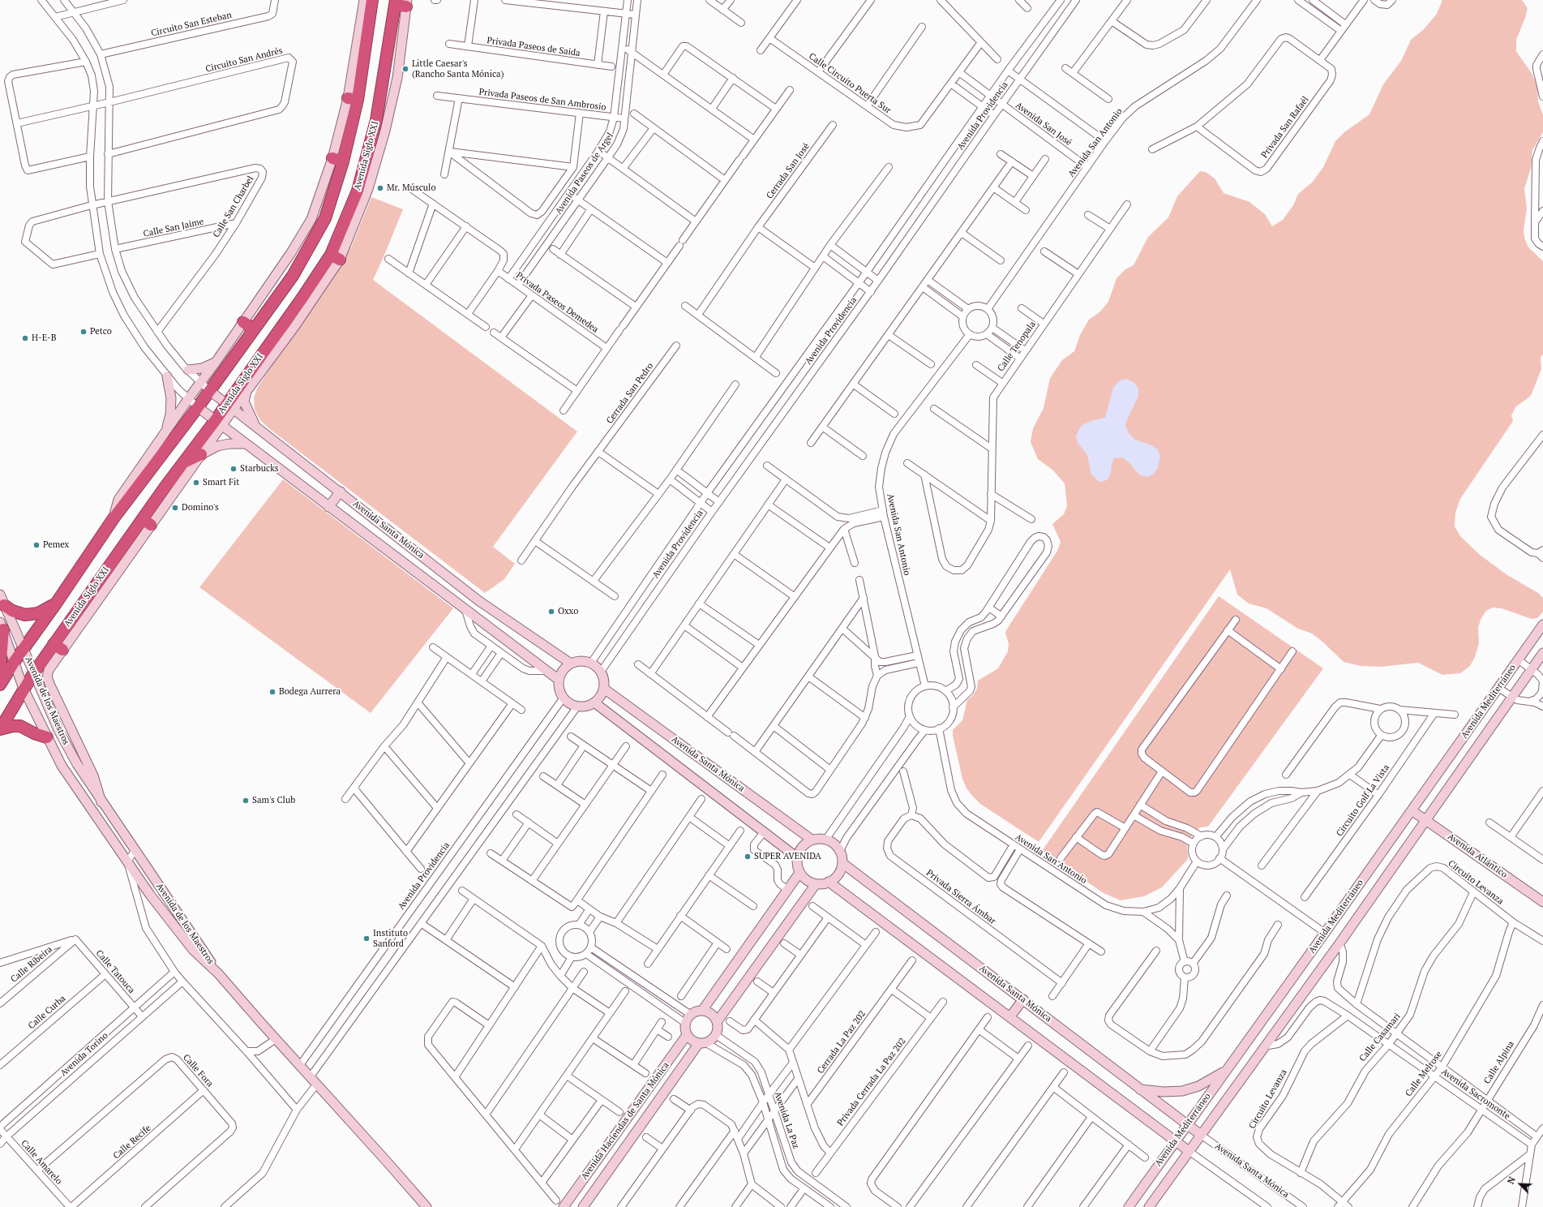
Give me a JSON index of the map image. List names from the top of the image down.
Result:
{
  "streets": {
    "highway": ["Avenida Siglo XXI"],
    "street": [
      "Circuito San Esteban",
      "Privada Paseos de Saida",
      "Circuito San Andrés",
      "Calle Circuito Puerta Sur",
      "Privada Paseos de San Ambrosio",
      "Avenida Providencia",
      "Avenida San José",
      "Privada San Rafaél",
      "Avenida San Antonio",
      "Cerrada San José",
      "Avenida Paseos de Argel",
      "Calle San Charbel",
      "Calle San Jaime",
      "Privada Paseos Demedea",
      "Calle Tenopala",
      "Cerrada San Pedro",
      "Avenida Santa Mónica",
      "Avenida de los Maestros",
      "Avenida Mediterráneo",
      "Circuito Golf La Vista",
      "Avenida Atlántico",
      "Circuito Levanza",
      "Privada Sierra Ámbar",
      "Calle Ribeira",
      "Calle Tatouca",
      "Calle Curba",
      "Calle Casamari",
      "Cerrada La Paz 202",
      "Avenida Torino",
      "Calle Alpina",
      "Calle Fora",
      "Calle Melrose",
      "Privada Cerrada La Paz 202",
      "Avenida Sacromonte",
      "Avenida La Paz",
      "Avenida Haciendas de Santa Mónica",
      "Calle Recife",
      "Calle Amarelo"
    ]
  },
  "crossings": [
    ["Privada Paseos de San Ambrosio", "Avenida Paseos de Argel"],
    ["Avenida Providencia", "Avenida San José"],
    ["Avenida Providencia", "Avenida Santa Mónica"],
    ["Avenida San José", "Avenida San Antonio"],
    ["Avenida Siglo XXI", "Avenida Santa Mónica"],
    ["Avenida Siglo XXI", "Avenida de los Maestros"],
    ["Avenida Paseos de Argel", "Privada Paseos Demedea"],
    ["Calle San Charbel", "Calle San Jaime"],
    ["Avenida Santa Mónica", "Avenida Mediterráneo"],
    ["Avenida Mediterráneo", "Avenida Atlántico"],
    ["Avenida Mediterráneo", "Avenida Sacromonte"],
    ["Circuito Levanza", "Calle Casamari"],
    ["Circuito Levanza", "Calle Melrose"],
    ["Circuito Levanza", "Avenida Sacromonte"],
    ["Calle Ribeira", "Calle Tatouca"],
    ["Calle Tatouca", "Calle Curba"],
    ["Calle Tatouca", "Avenida Torino"],
    ["Calle Casamari", "Avenida Sacromonte"],
    ["Avenida Torino", "Calle Amarelo"],
    ["Calle Alpina", "Avenida Sacromonte"],
    ["Calle Fora", "Calle Recife"],
    ["Calle Fora", "Calle Amarelo"],
    ["Calle Melrose", "Avenida Sacromonte"],
    ["Avenida La Paz", "Avenida Haciendas de Santa Mónica"],
    ["Calle Recife", "Calle Amarelo"]
  ],
  "places": [
    "Little Caesar's (Rancho Santa Mónica)",
    "Mr. Músculo",
    "Petco",
    "H-E-B",
    "Starbucks",
    "Smart Fit",
    "Domino's",
    "Pemex",
    "Oxxo",
    "Bodega Aurrera",
    "Sam's Club",
    "SUPER AVENIDA",
    "Instituto Sanford"
  ],
  "north": "top left"
}
